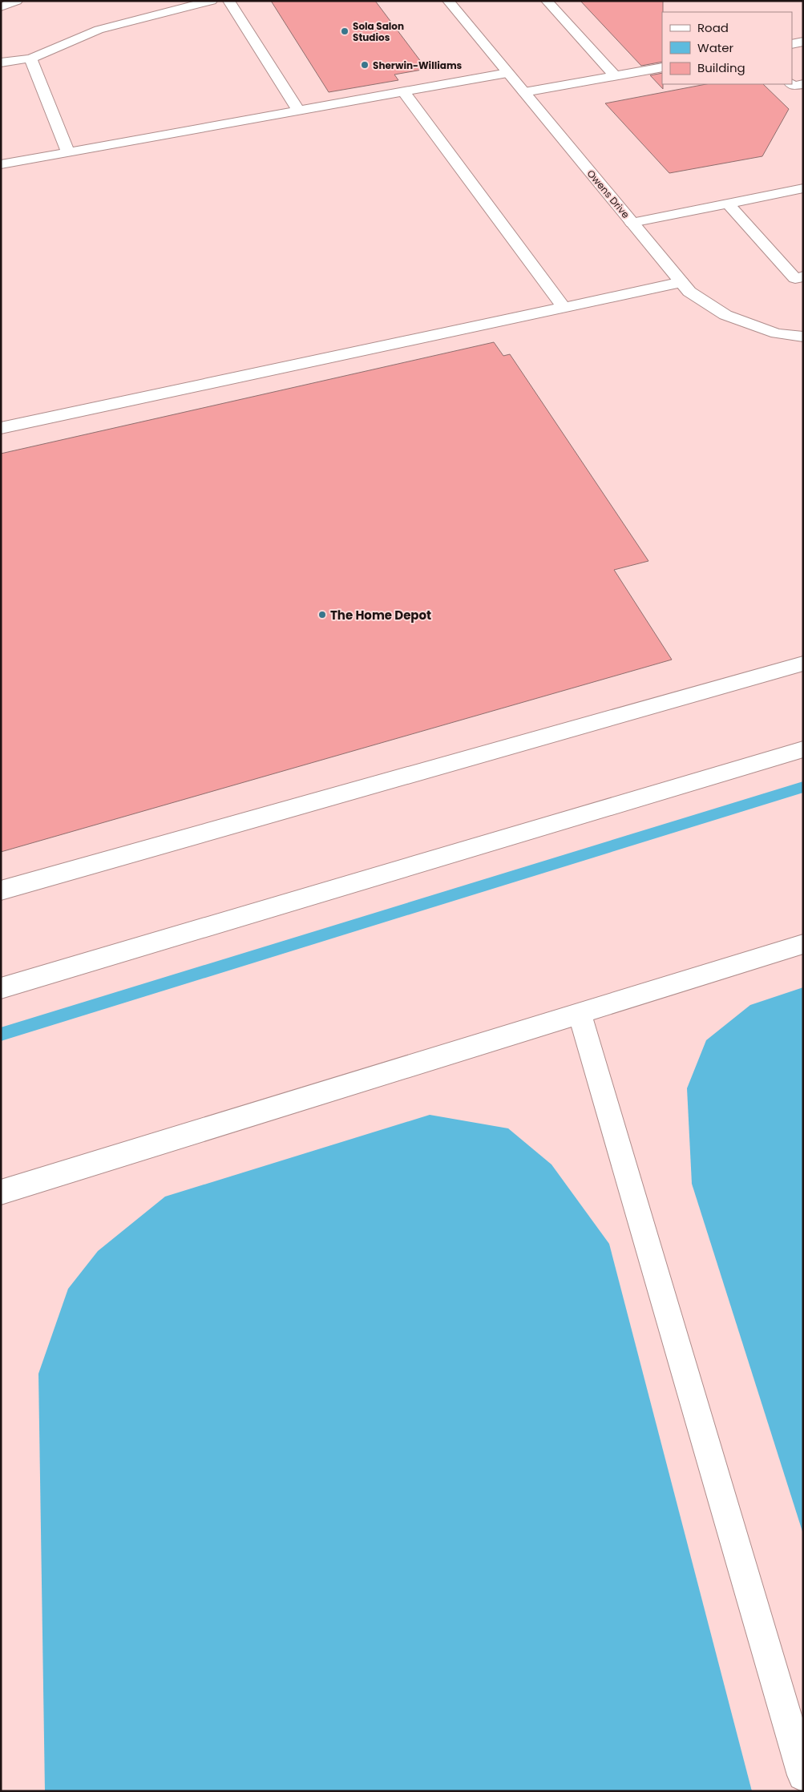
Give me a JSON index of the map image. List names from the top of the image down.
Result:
{
  "streets": {
    "street": ["Owens Drive"]
  },
  "places": ["Sola Salon Studios", "Sherwin-Williams", "The Home Depot"],
  "legend": ["Road", "Water", "Building"]
}
